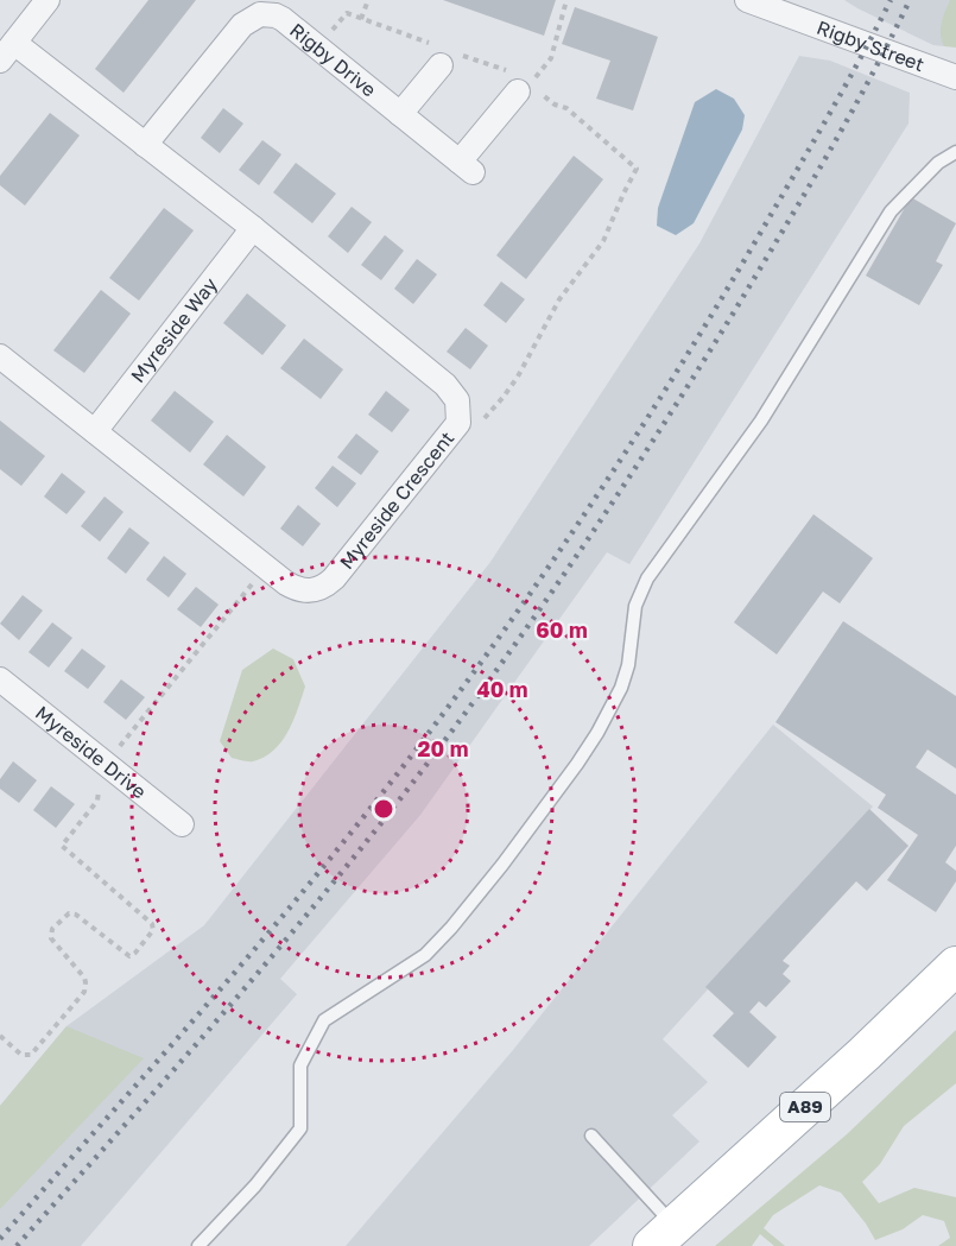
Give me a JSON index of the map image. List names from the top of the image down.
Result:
{
  "streets": {
    "main road": ["A89"],
    "street": [
      "Rigby Street",
      "Rigby Drive",
      "Myreside Way",
      "Myreside Crescent",
      "Myreside Drive"
    ]
  },
  "crossings": [
    ["Rigby Drive", "Myreside Crescent"],
    ["Myreside Way", "Myreside Crescent"]
  ],
  "rings": ["60 m", "40 m", "20 m"]
}
